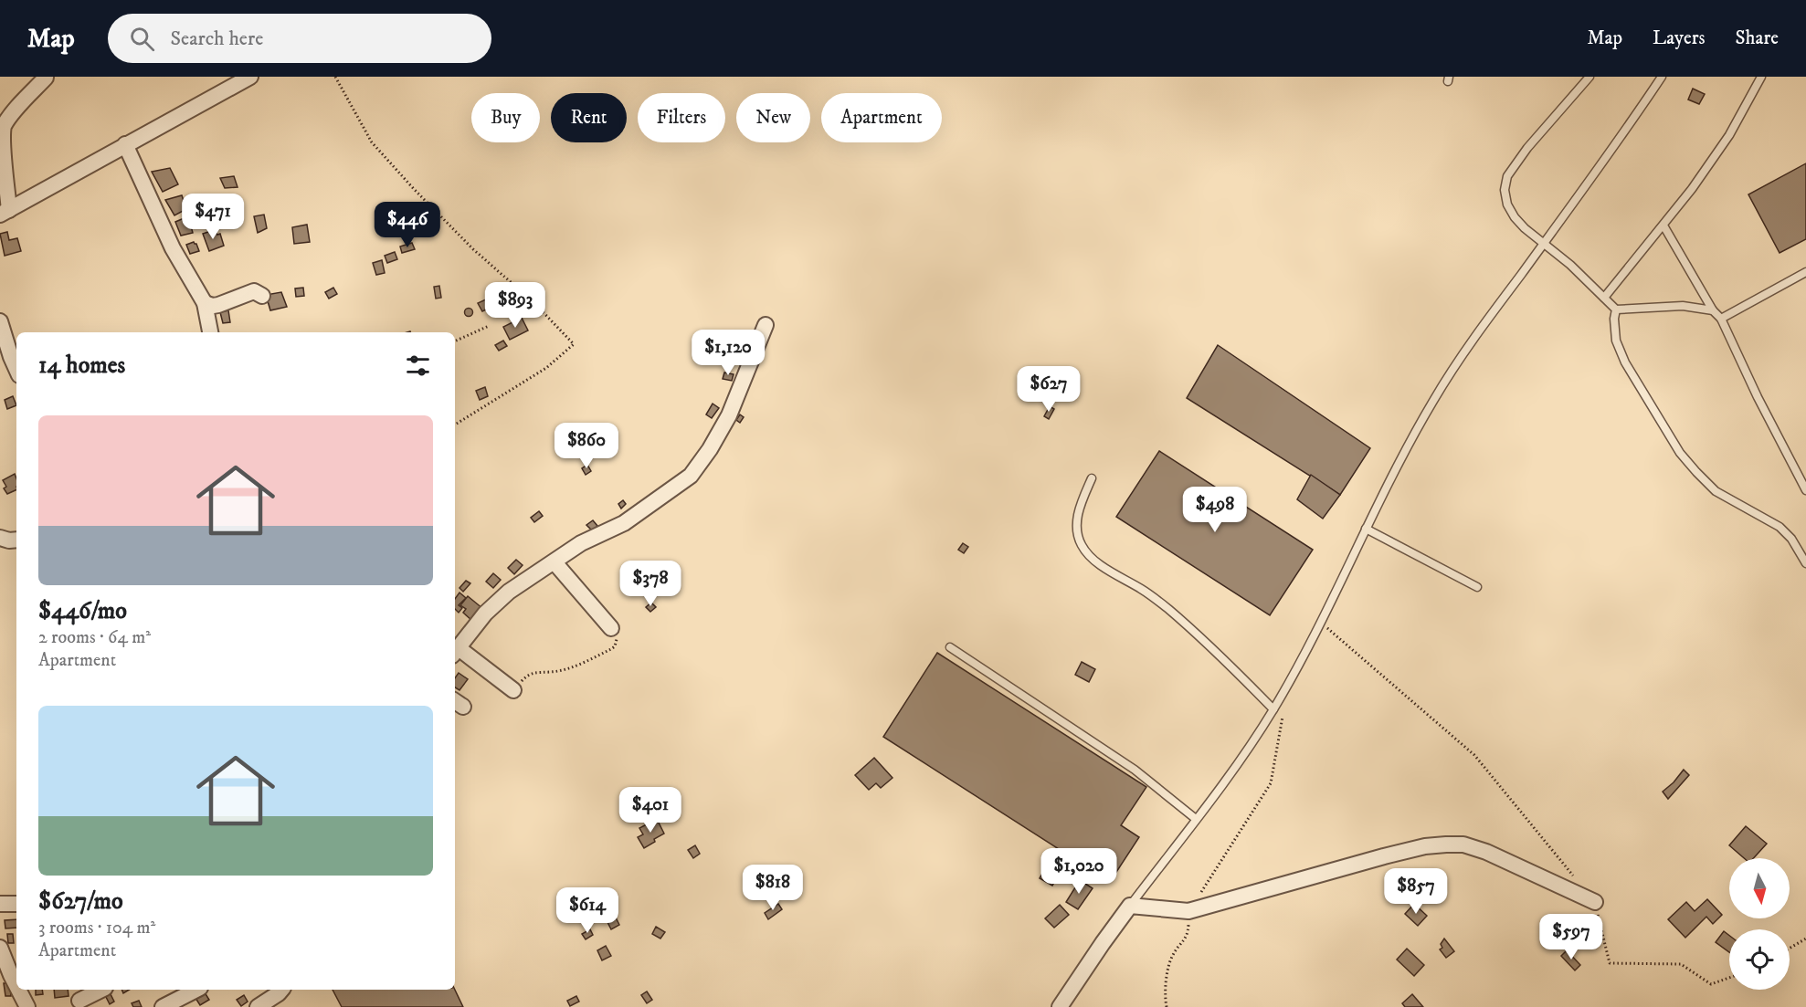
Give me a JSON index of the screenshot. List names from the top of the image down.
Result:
{
  "north": "bottom",
  "page": {
    "header": "Map",
    "search": "Search here",
    "nav": ["Map", "Layers", "Share"],
    "chip": [
      "Buy",
      "Rent",
      "Filters",
      "New",
      "Apartment"
    ],
    "price": [
      "$471",
      "$446",
      "$893",
      "$1,120",
      "$627",
      "$860",
      "$498",
      "$378",
      "$401",
      "$1,020",
      "$818",
      "$857",
      "$614",
      "$597"
    ],
    "heading": "14 homes",
    "list": [
      {
        "name": "$446/mo",
        "note": "2 rooms · 64 m² · Apartment"
      },
      {
        "name": "$627/mo",
        "note": "3 rooms · 104 m² · Apartment"
      }
    ]
  }
}
